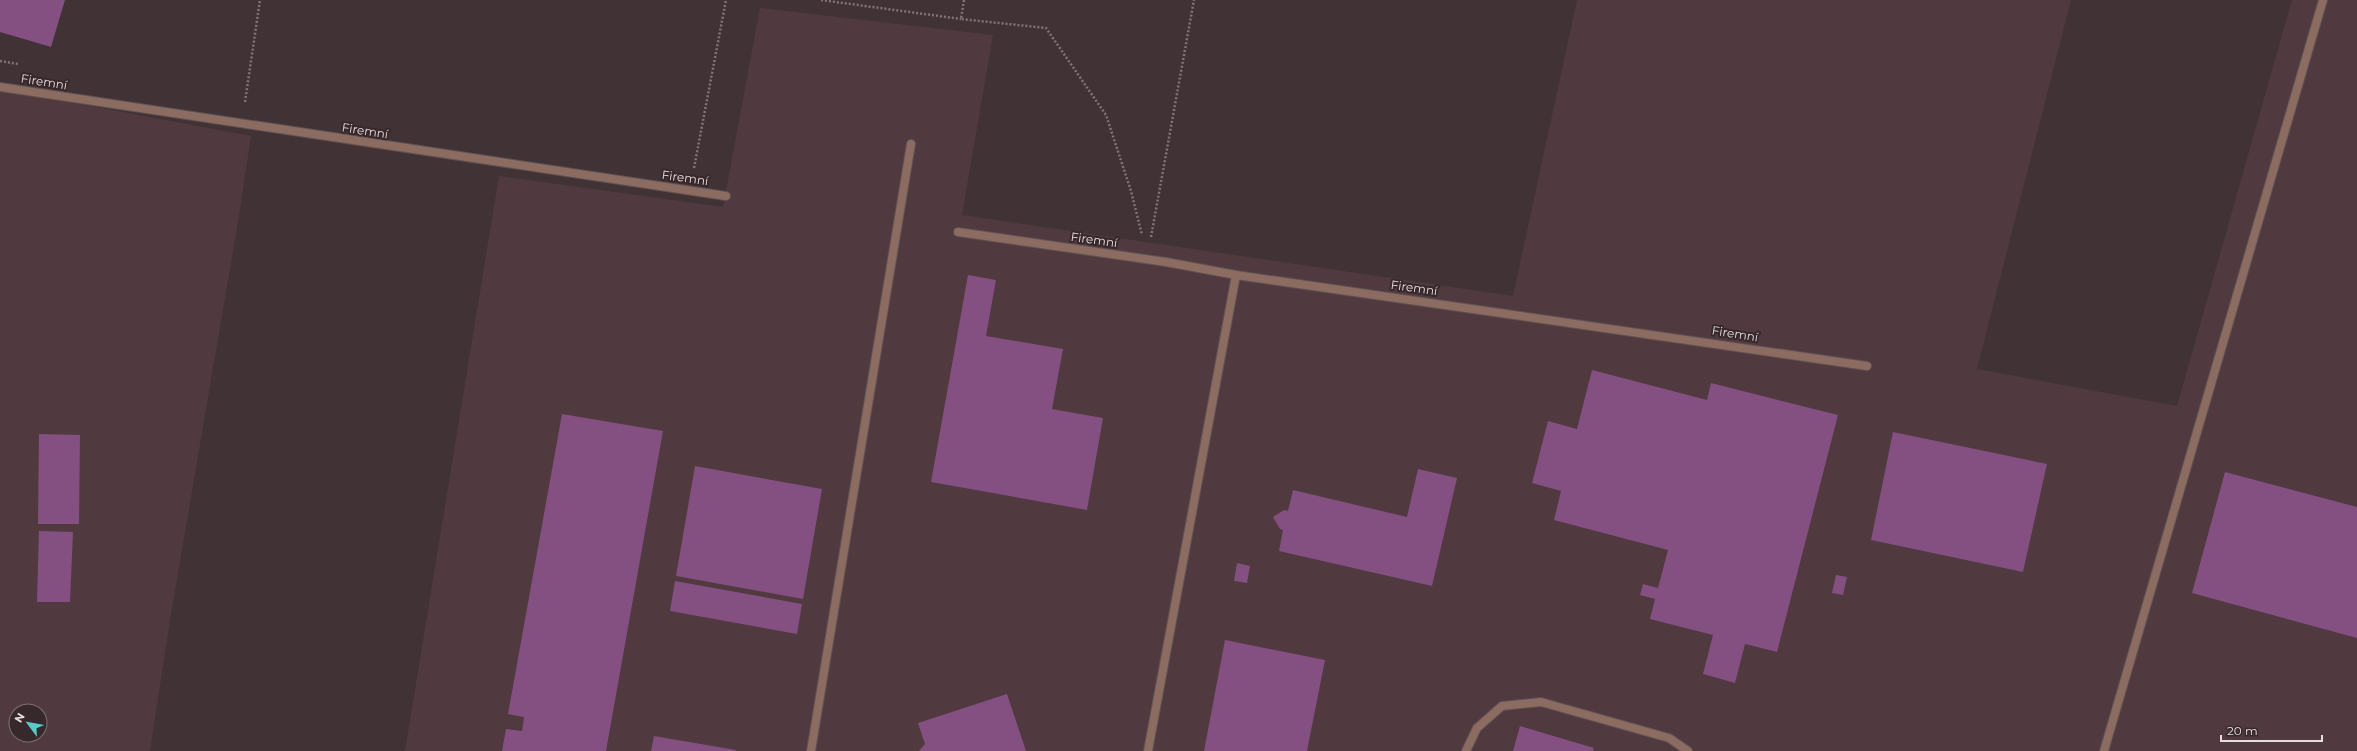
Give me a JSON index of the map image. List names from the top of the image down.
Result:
{
  "streets": {
    "lane": ["Firemní"]
  },
  "scale_bar": "20 m",
  "north": "top left"
}
